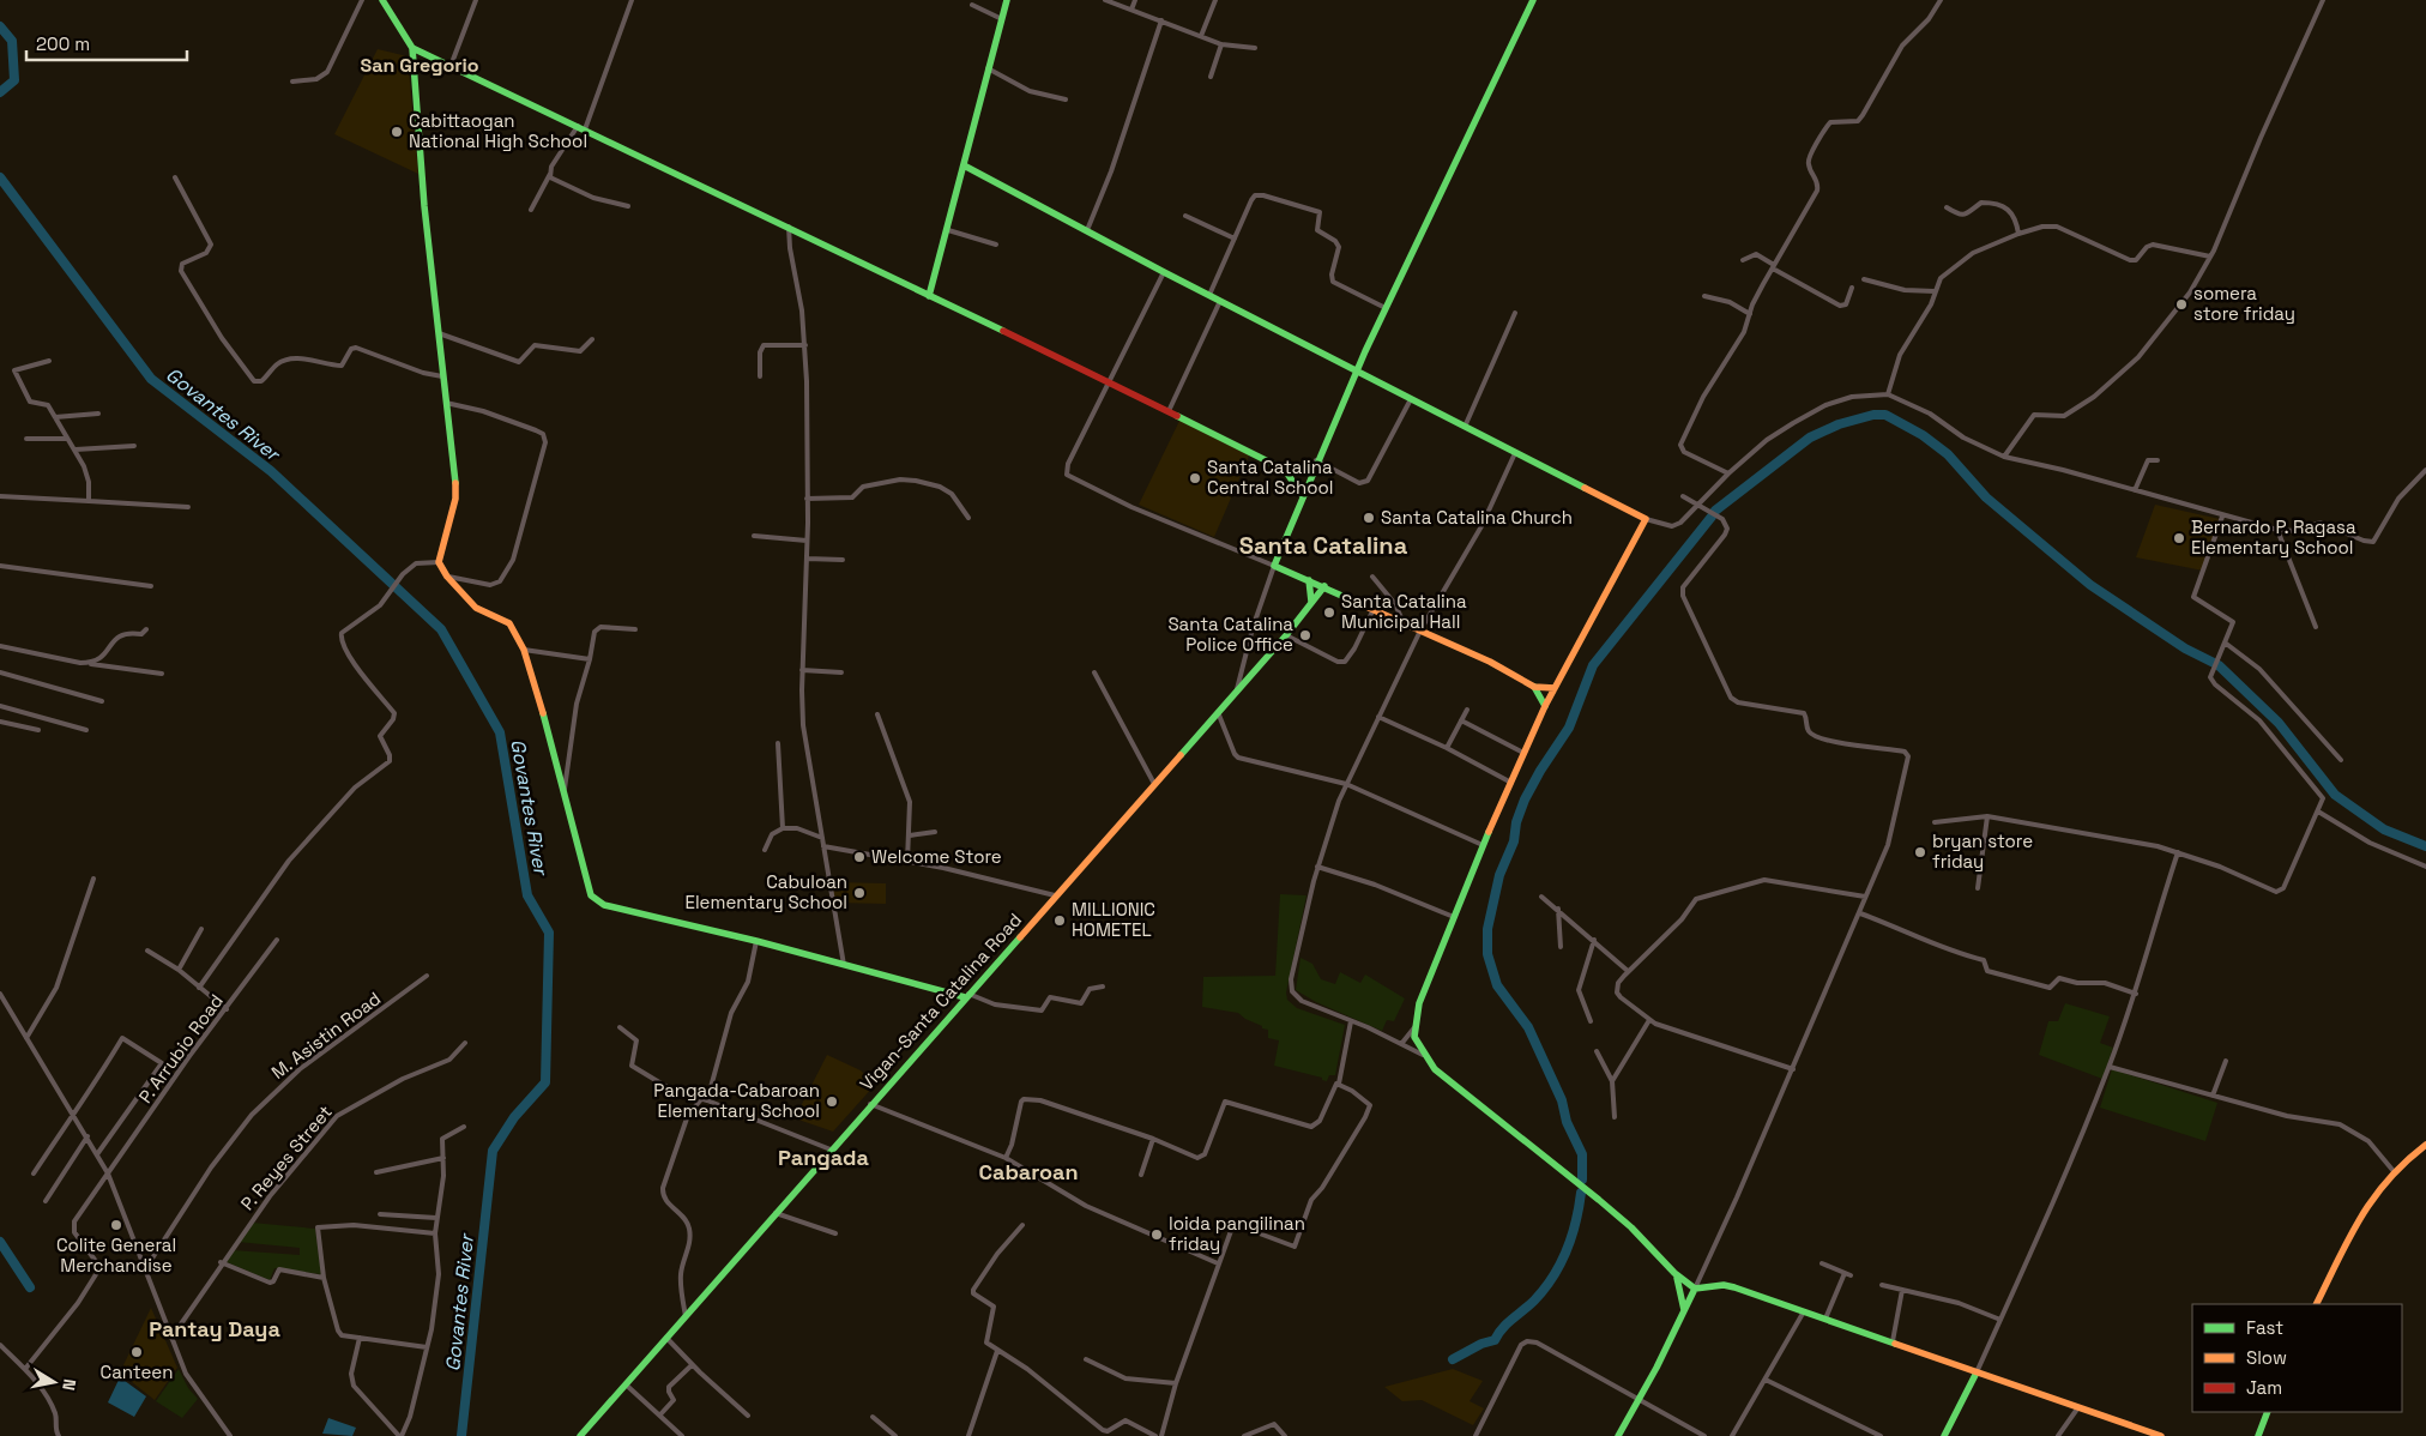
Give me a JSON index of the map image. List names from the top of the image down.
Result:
{
  "streets": {
    "street": [
      "Vigan-Santa Catalina Road",
      "M. Asistin Road",
      "P. Arrubio Road",
      "P. Reyes Street"
    ]
  },
  "districts": [
    "San Gregorio",
    "Santa Catalina",
    "Pangada",
    "Cabaroan",
    "Pantay Daya"
  ],
  "water": ["Govantes River"],
  "places": [
    "Cabittaogan National High School",
    "somera store friday",
    "Santa Catalina Central School",
    "Santa Catalina Church",
    "Bernardo P. Ragasa Elementary School",
    "Santa Catalina Municipal Hall",
    "Santa Catalina Police Office",
    "bryan store friday",
    "Welcome Store",
    "Cabuloan Elementary School",
    "MILLIONIC HOMETEL",
    "Pangada-Cabaroan Elementary School",
    "Colite General Merchandise",
    "loida pangilinan friday",
    "Canteen"
  ],
  "legend": ["Fast", "Slow", "Jam"],
  "scale_bar": "200 m",
  "north": "right"
}
